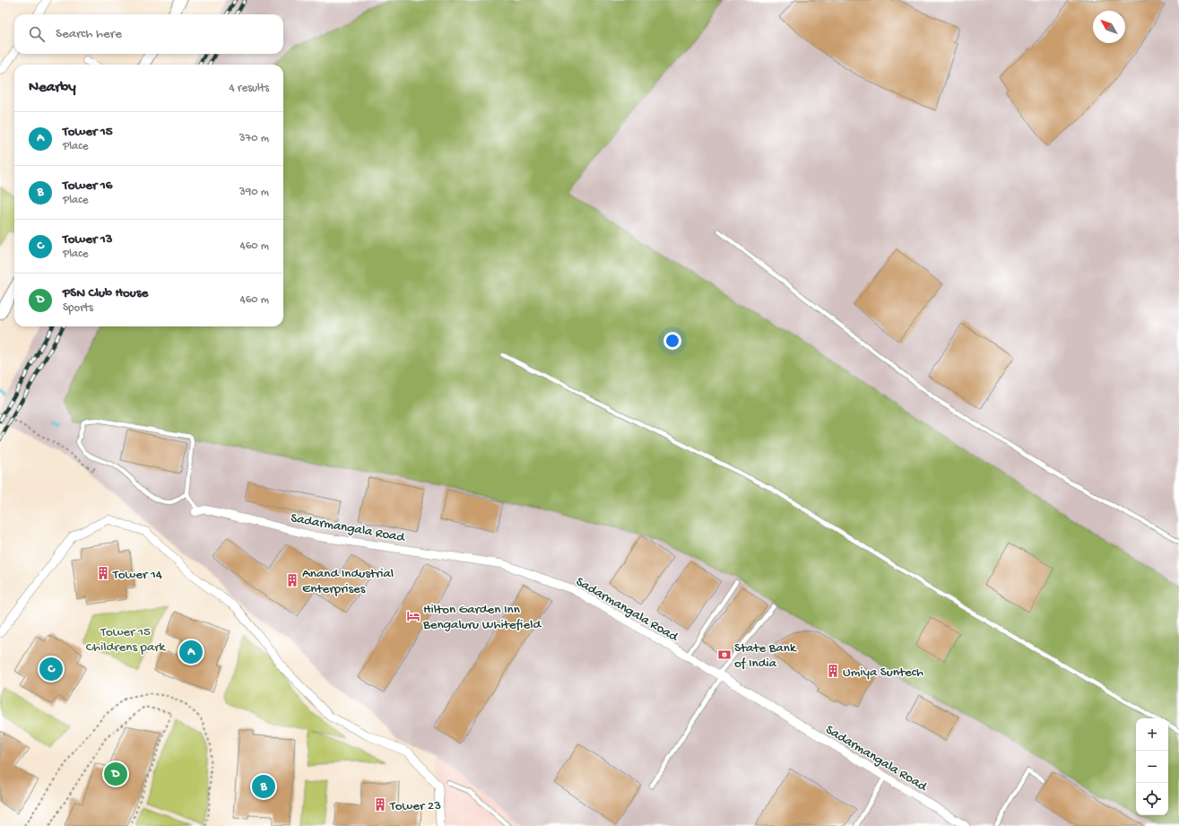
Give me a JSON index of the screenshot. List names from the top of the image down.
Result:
{
  "streets": {
    "street": ["Sadarmangala Road"]
  },
  "parks": ["Tower 15 Childrens park"],
  "places": {
    "building": [
      "Tower 14",
      "Anand Industrial Enterprises",
      "Umiya Suntech",
      "Tower 23"
    ],
    "hotel": ["Hilton Garden Inn Bengaluru Whitefield"],
    "bank": ["State Bank of India"]
  },
  "north": "top left",
  "page": {
    "search": "Search here",
    "heading": ["Nearby", "4 results"],
    "list": [
      {
        "mark": "A",
        "name": "Tower 15",
        "note": "Place",
        "value": "370 m"
      },
      {
        "mark": "B",
        "name": "Tower 16",
        "note": "Place",
        "value": "390 m"
      },
      {
        "mark": "C",
        "name": "Tower 13",
        "note": "Place",
        "value": "460 m"
      },
      {
        "mark": "D",
        "name": "PSN Club House",
        "note": "Sports",
        "value": "460 m"
      }
    ],
    "pins": [
      "A",
      "C",
      "D",
      "B"
    ],
    "map_buttons": ["+", "−"]
  }
}
